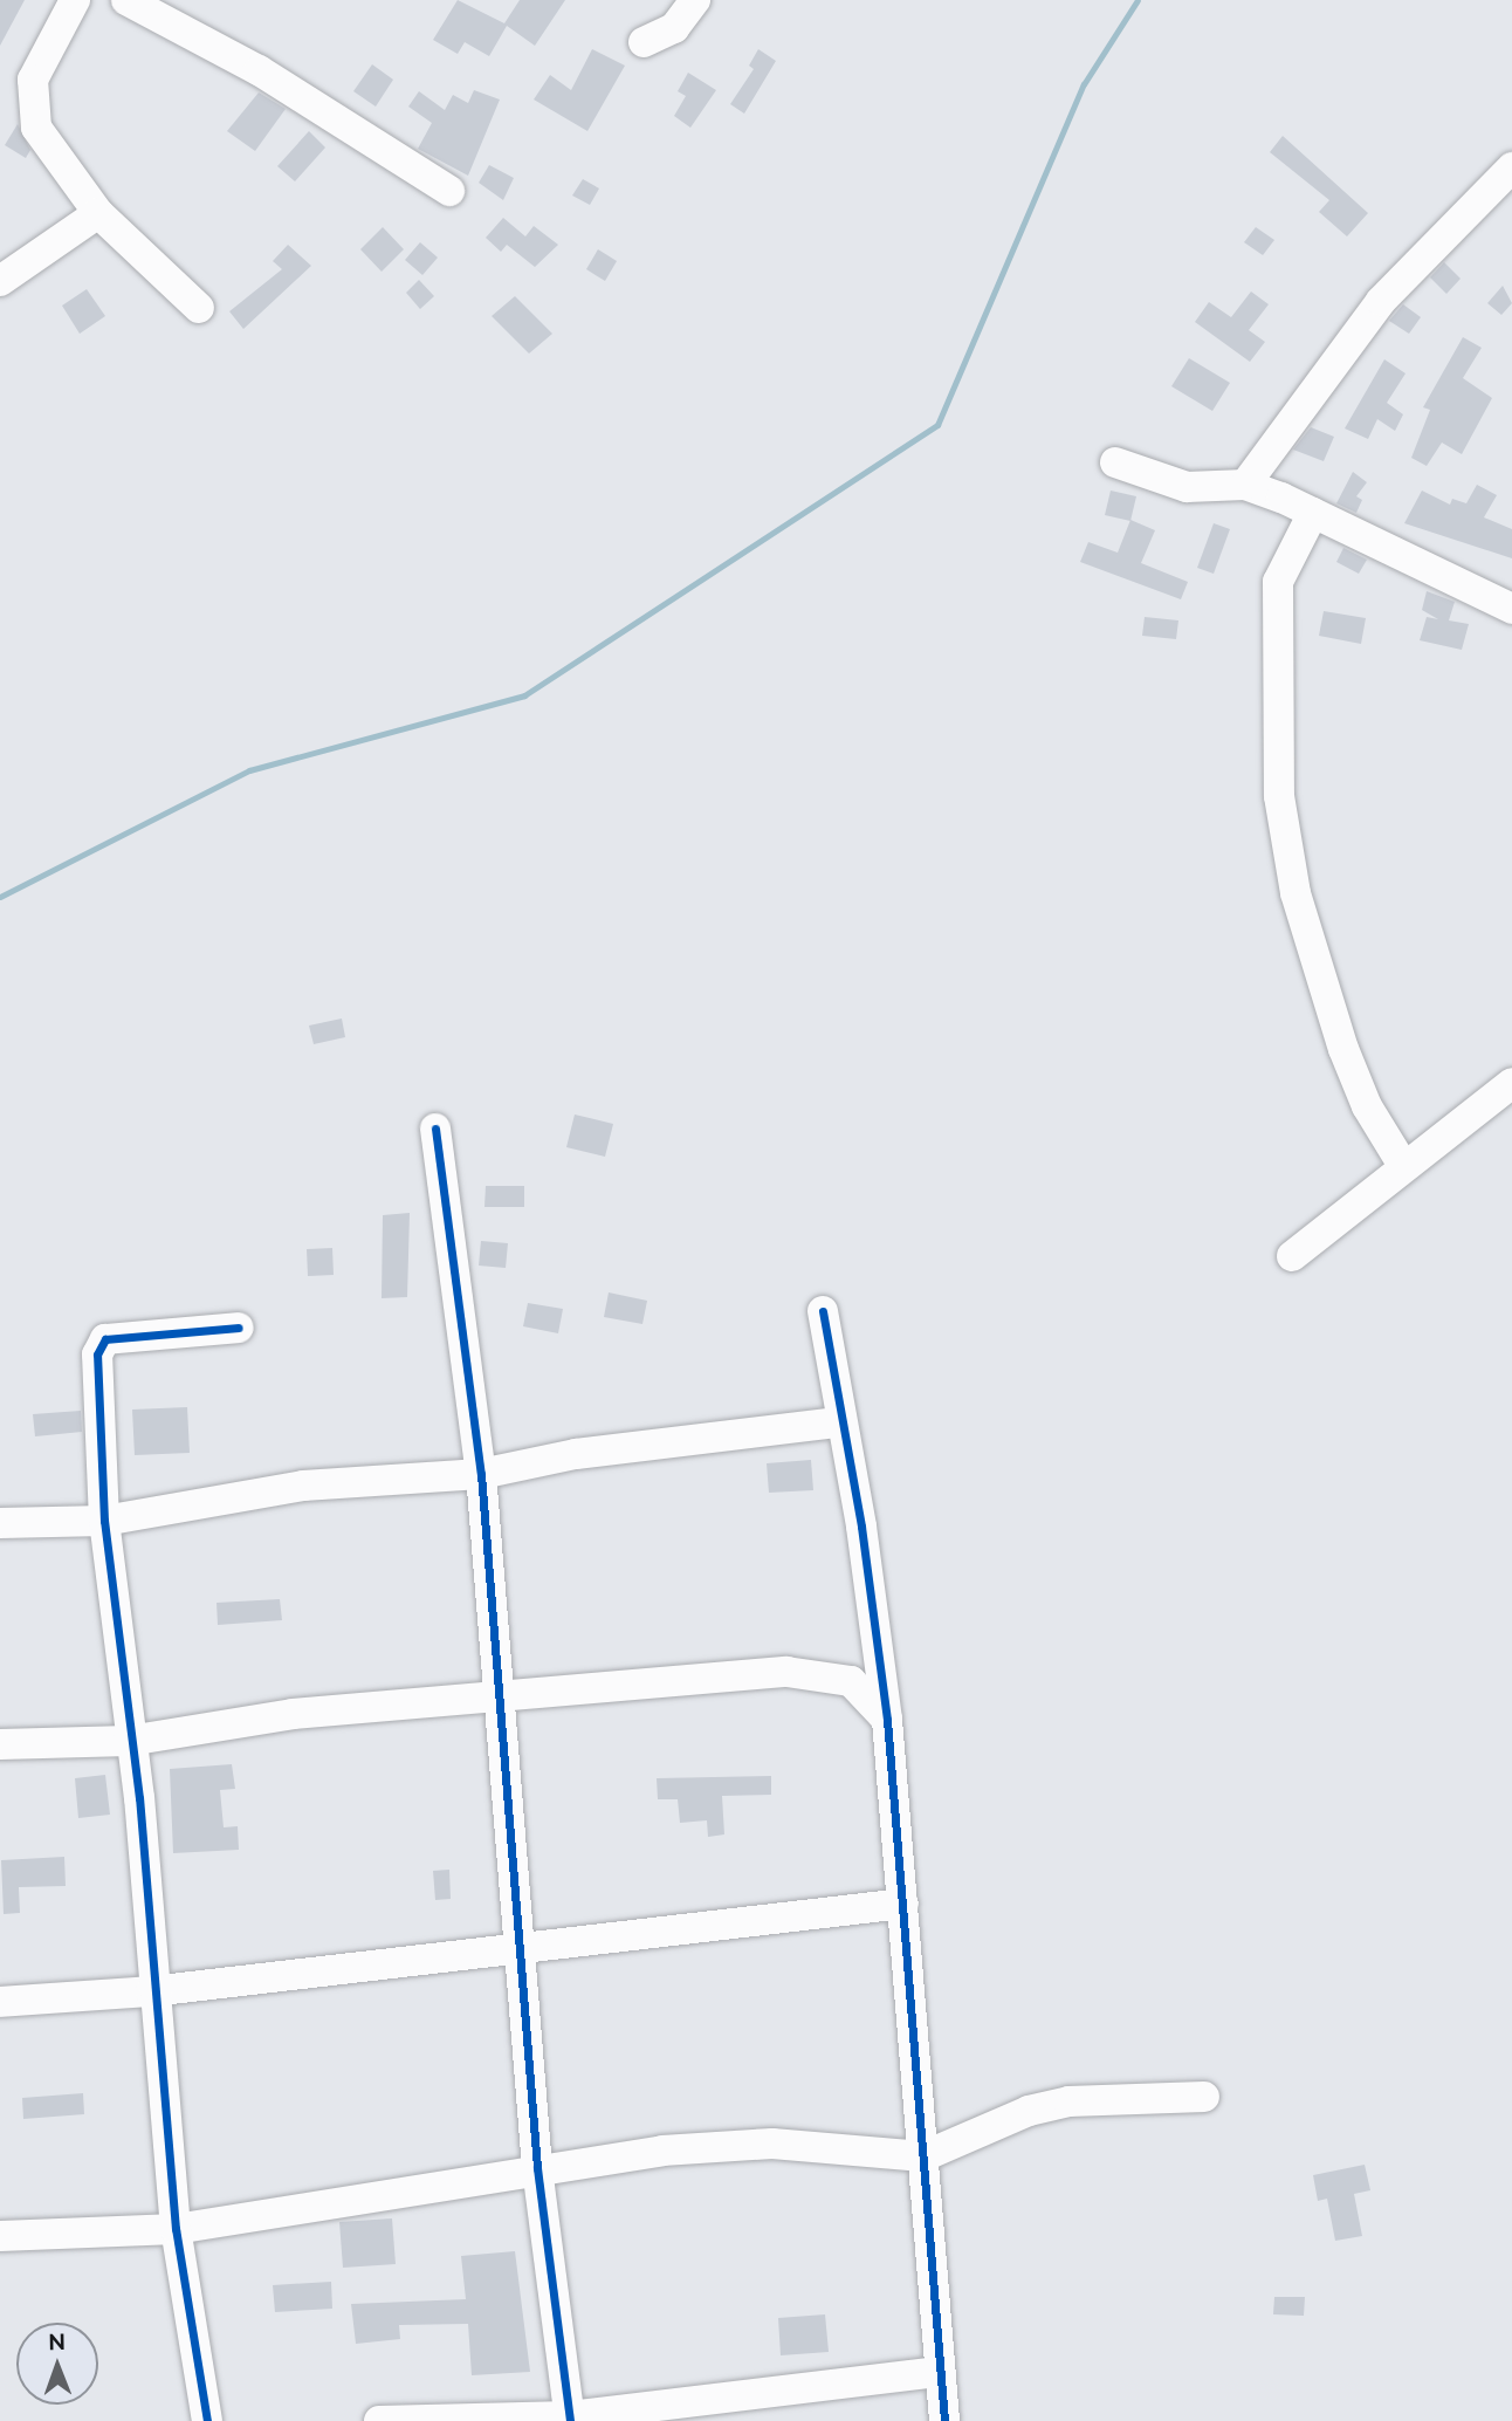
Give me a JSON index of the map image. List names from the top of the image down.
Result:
{
  "north": "top"
}
